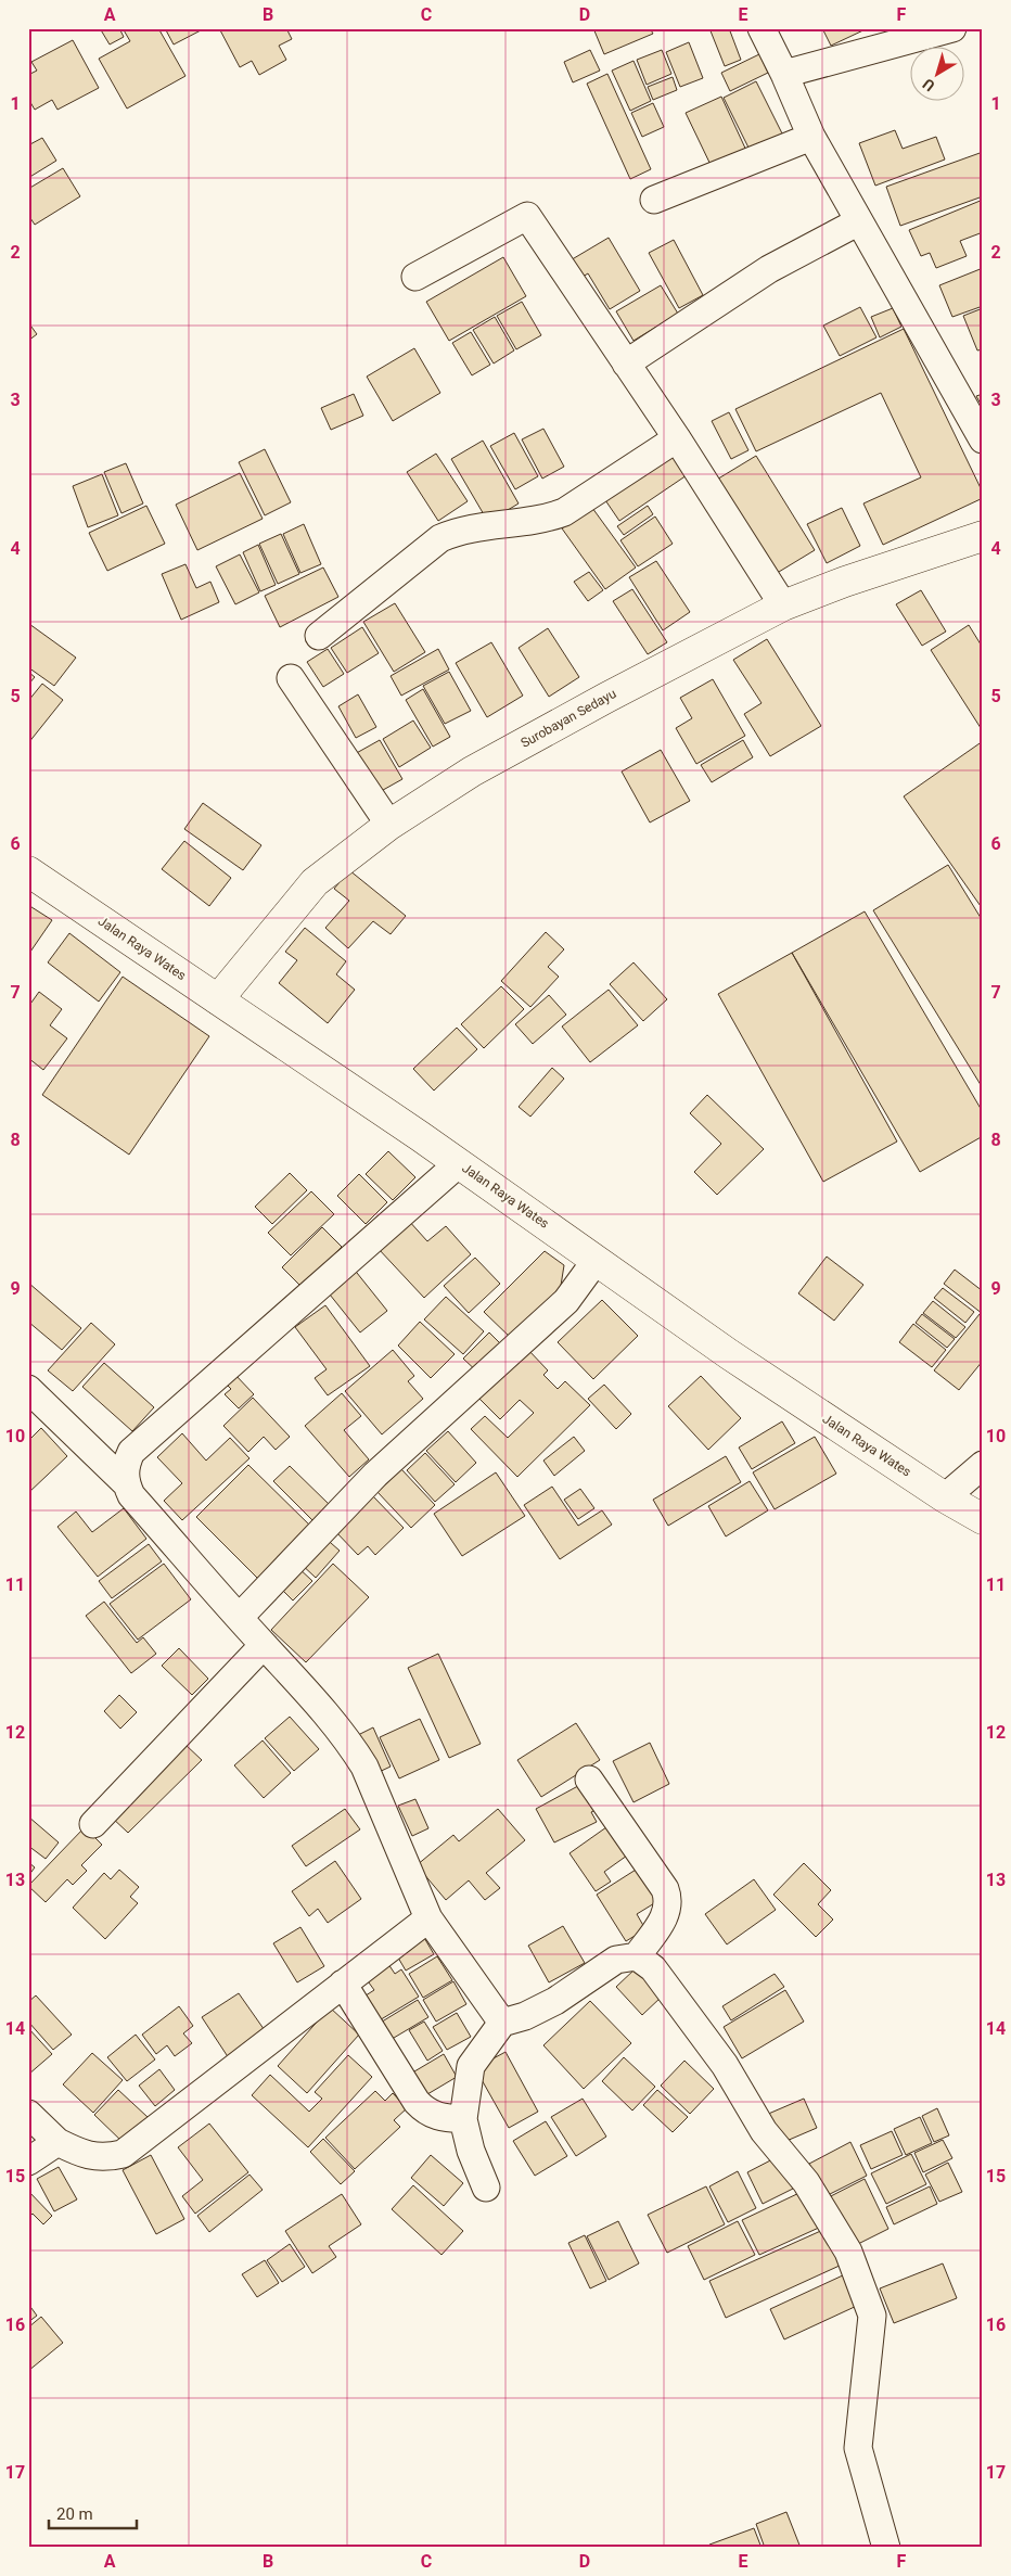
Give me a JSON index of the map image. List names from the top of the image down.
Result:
{
  "streets": {
    "main road": ["Surobayan Sedayu", "Jalan Raya Wates"]
  },
  "crossings": [
    ["Surobayan Sedayu", "Jalan Raya Wates"]
  ],
  "scale_bar": "20 m",
  "north": "bottom left",
  "grid": {
    "columns": [
      "A",
      "B",
      "C",
      "D",
      "E",
      "F"
    ],
    "rows": [
      "1",
      "2",
      "3",
      "4",
      "5",
      "6",
      "7",
      "8",
      "9",
      "10",
      "11",
      "12",
      "13",
      "14",
      "15",
      "16",
      "17"
    ]
  }
}
